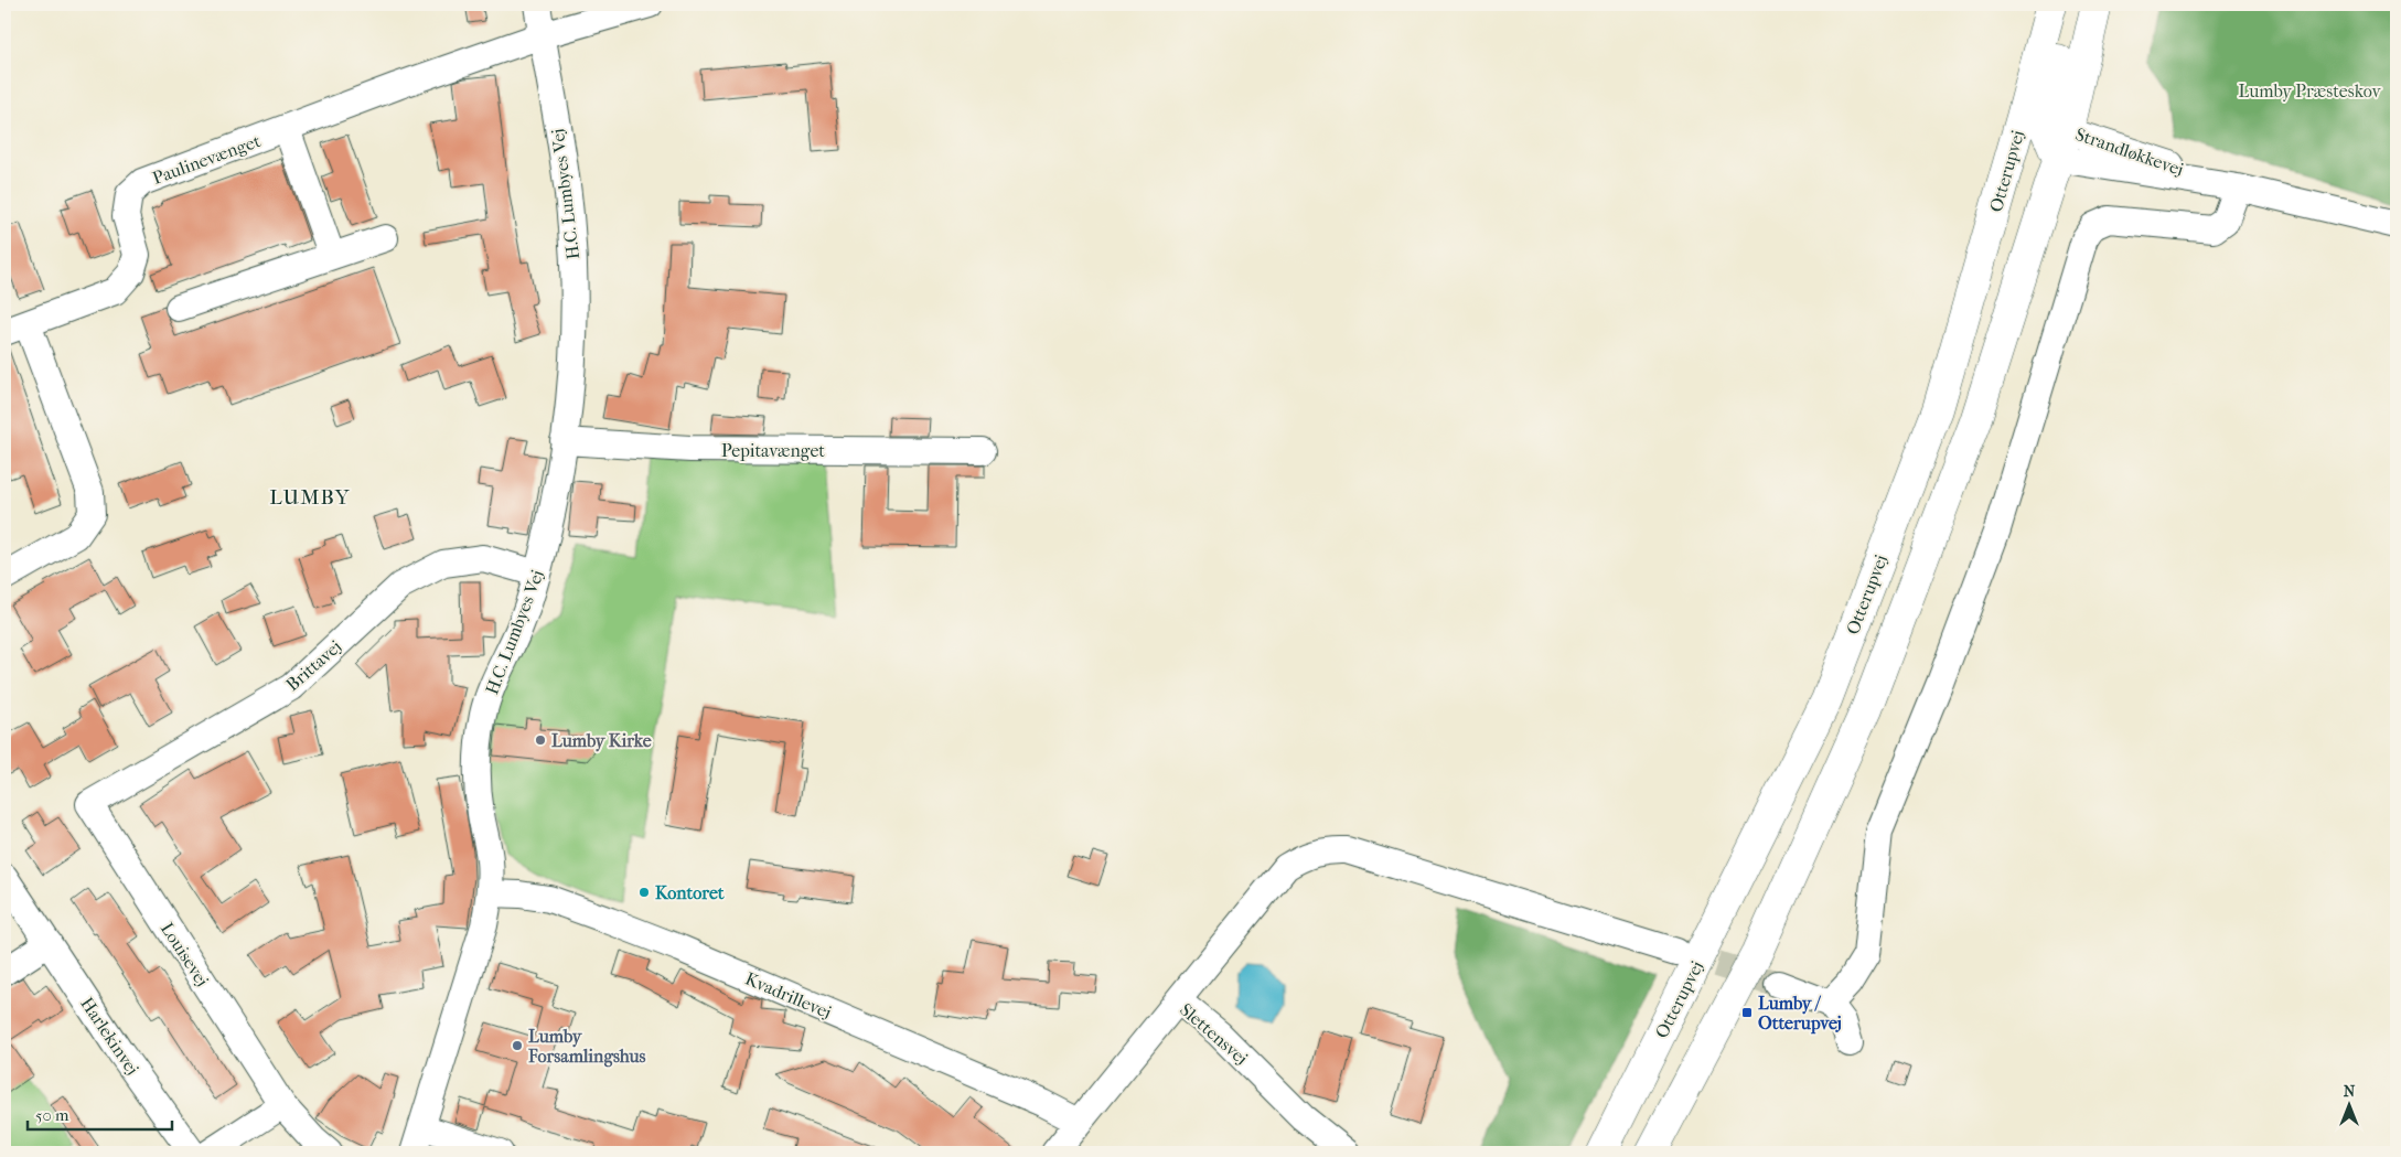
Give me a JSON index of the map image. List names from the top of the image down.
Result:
{
  "streets": {
    "main road": ["Otterupvej"],
    "street": [
      "Strandløkkevej",
      "Paulinevænget",
      "H.C. Lumbyes Vej",
      "Pepitavænget",
      "Brittavej",
      "Louisevej",
      "Kvadrillevej",
      "Slettensvej",
      "Harlekinvej"
    ]
  },
  "crossings": [
    ["Strandløkkevej", "Otterupvej"],
    ["Paulinevænget", "H.C. Lumbyes Vej"],
    ["H.C. Lumbyes Vej", "Pepitavænget"],
    ["H.C. Lumbyes Vej", "Brittavej"],
    ["H.C. Lumbyes Vej", "Kvadrillevej"],
    ["Brittavej", "Louisevej"],
    ["Kvadrillevej", "Slettensvej"]
  ],
  "districts": ["LUMBY"],
  "parks": ["Lumby Præsteskov"],
  "places": {
    "other": ["Lumby Kirke", "Kontoret", "Lumby Forsamlingshus"],
    "transit": ["Lumby / Otterupvej"]
  },
  "scale_bar": "50 m",
  "north": "top"
}
